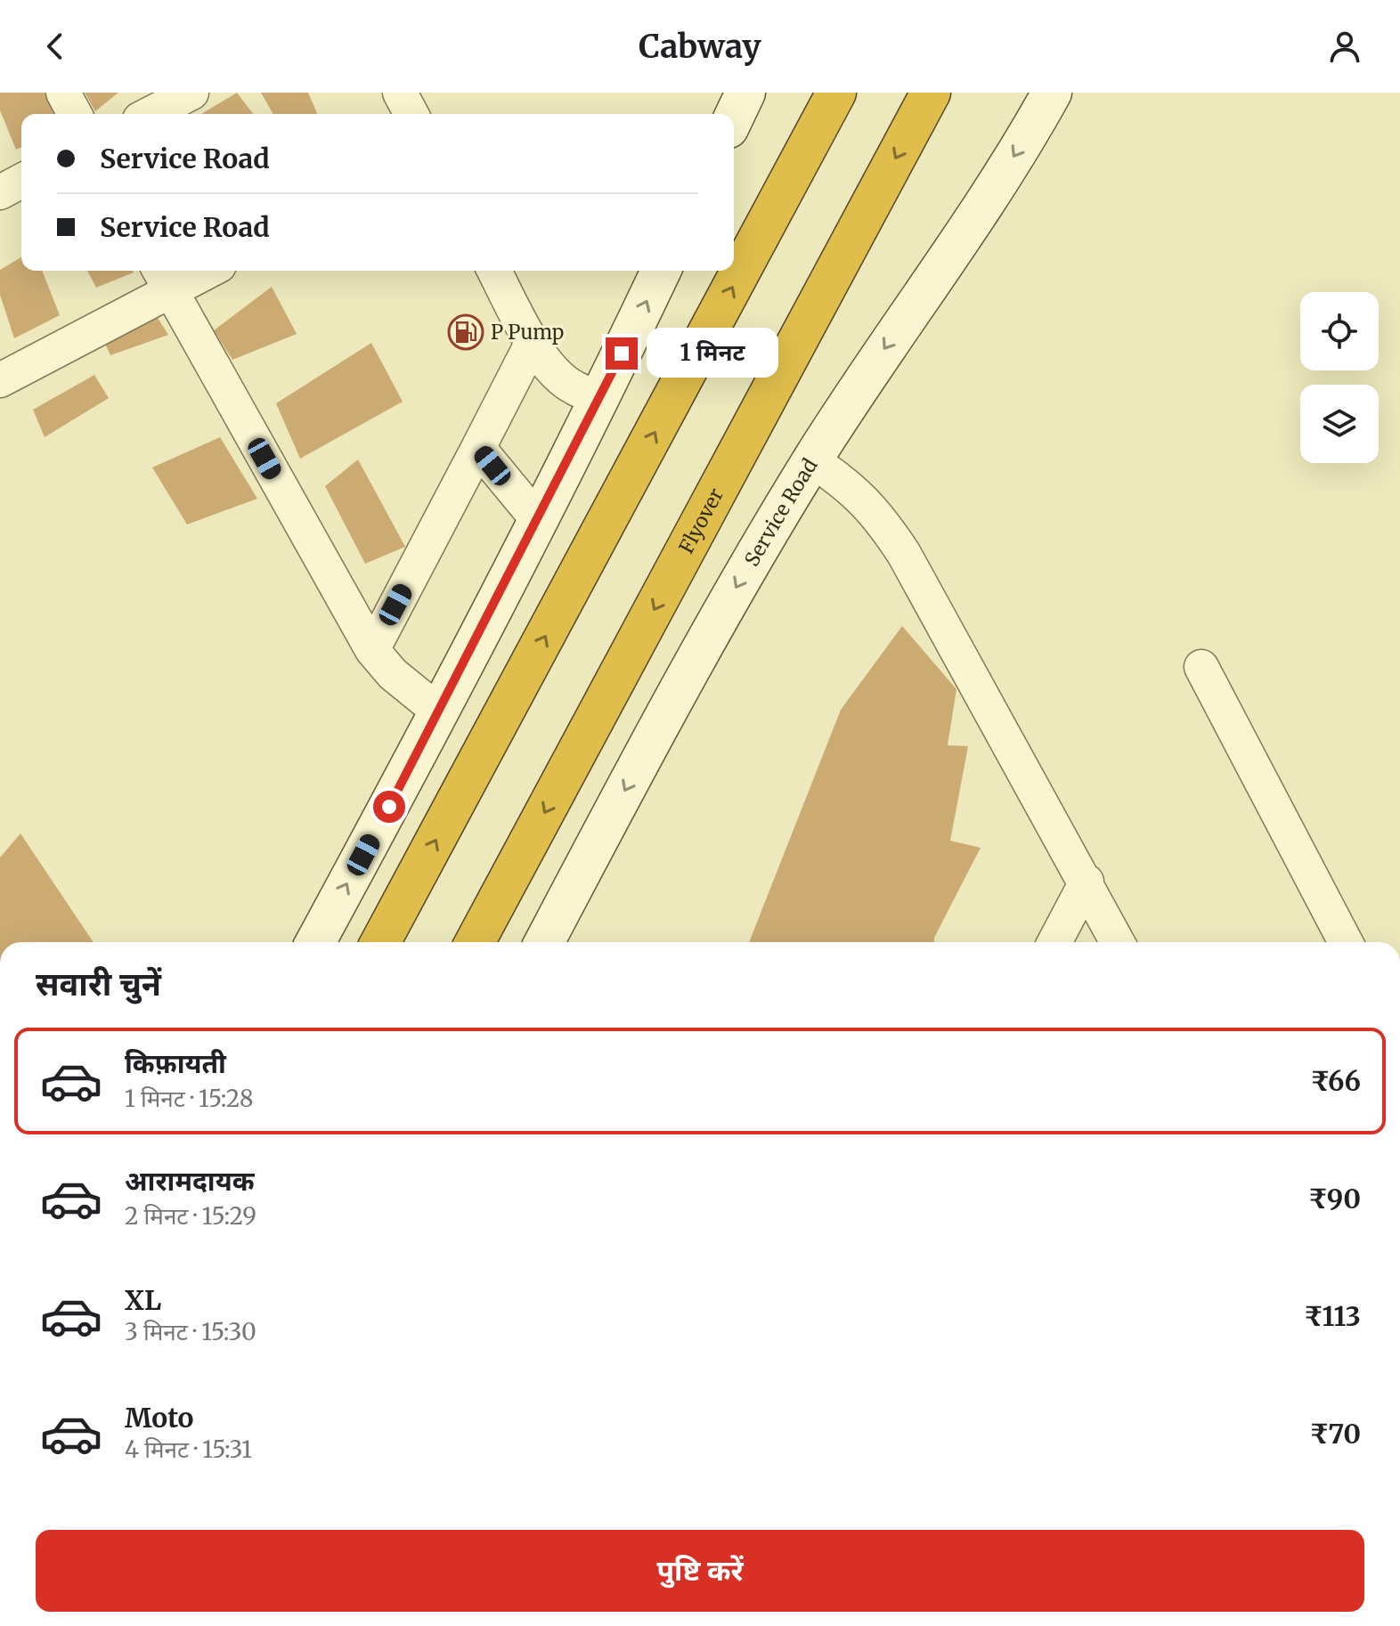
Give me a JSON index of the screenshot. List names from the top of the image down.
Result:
{
  "streets": {
    "highway": ["Flyover"],
    "street": ["Service Road"]
  },
  "places": {
    "fuel station": ["P Pump"]
  },
  "page": {
    "header": "Cabway",
    "banner": ["Service Road", "Service Road"],
    "bubble": "1 मिनट",
    "heading": "सवारी चुनें",
    "list": [
      {
        "name": "किफ़ायती",
        "note": "1 मिनट · 15:28",
        "value": "₹66"
      },
      {
        "name": "आरामदायक",
        "note": "2 मिनट · 15:29",
        "value": "₹90"
      },
      {
        "name": "XL",
        "note": "3 मिनट · 15:30",
        "value": "₹113"
      },
      {
        "name": "Moto",
        "note": "4 मिनट · 15:31",
        "value": "₹70"
      }
    ],
    "buttons": "पुष्टि करें"
  }
}
